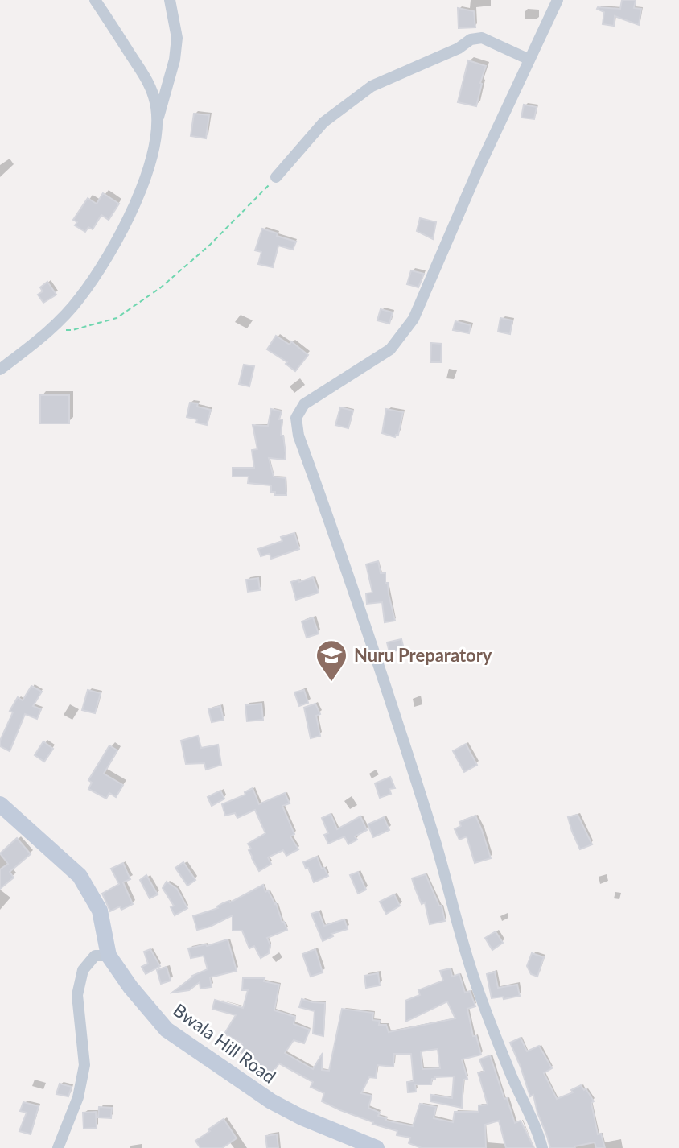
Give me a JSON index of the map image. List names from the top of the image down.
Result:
{
  "streets": {
    "street": ["Bwala Hill Road"]
  },
  "places": {
    "school or university": ["Nuru Preparatory"]
  }
}
